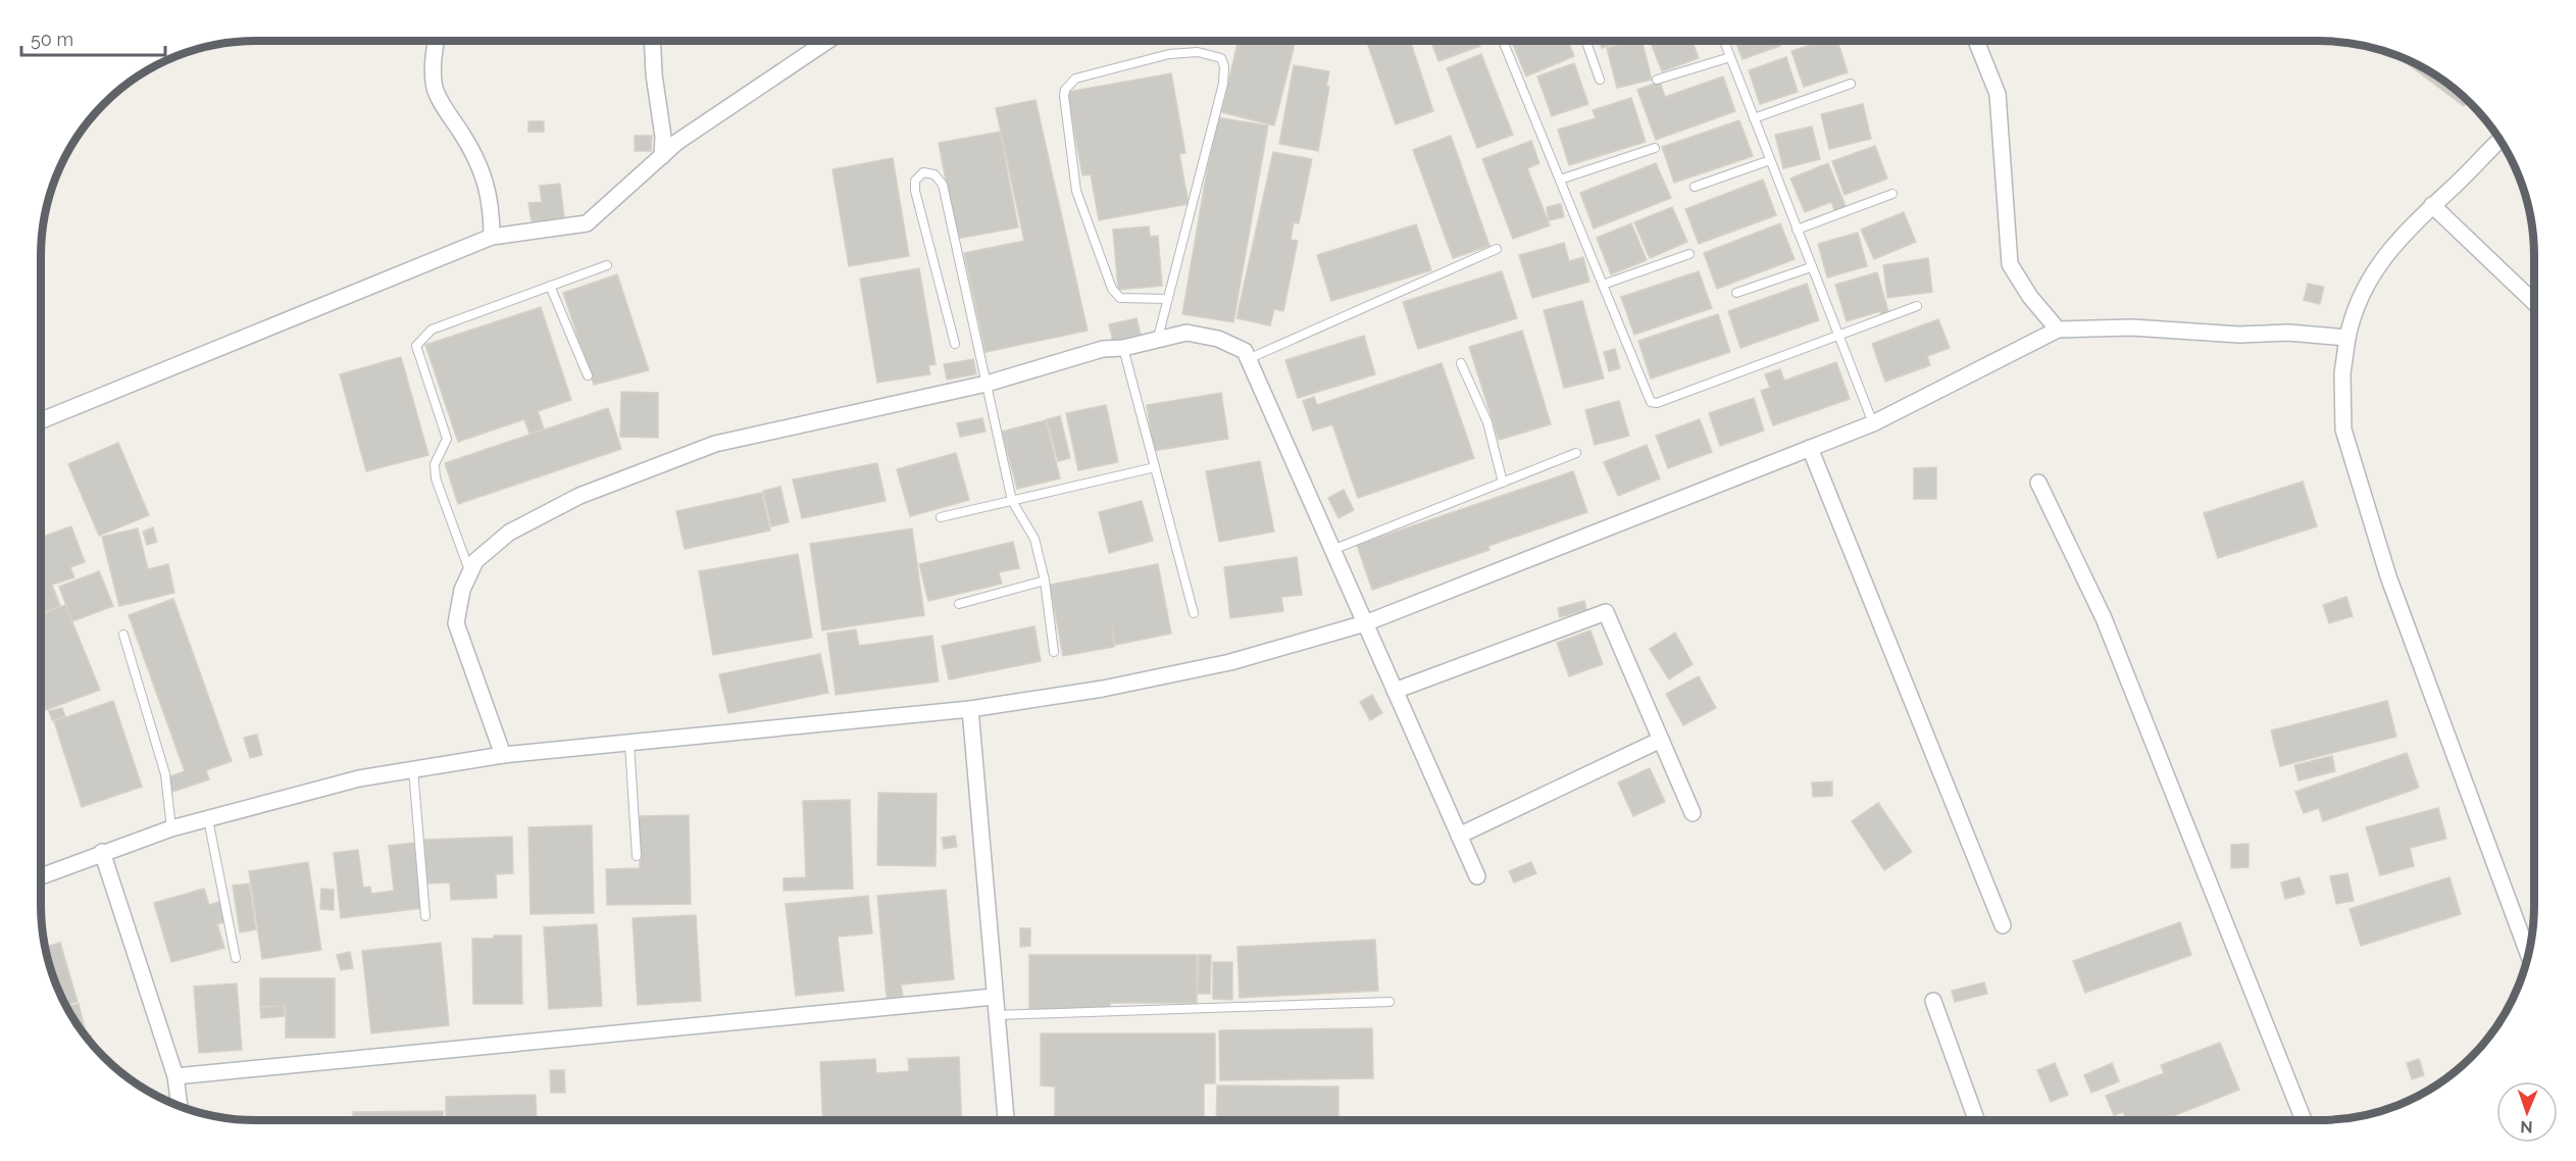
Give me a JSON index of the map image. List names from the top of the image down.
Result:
{
  "scale_bar": "50 m",
  "north": "bottom"
}
